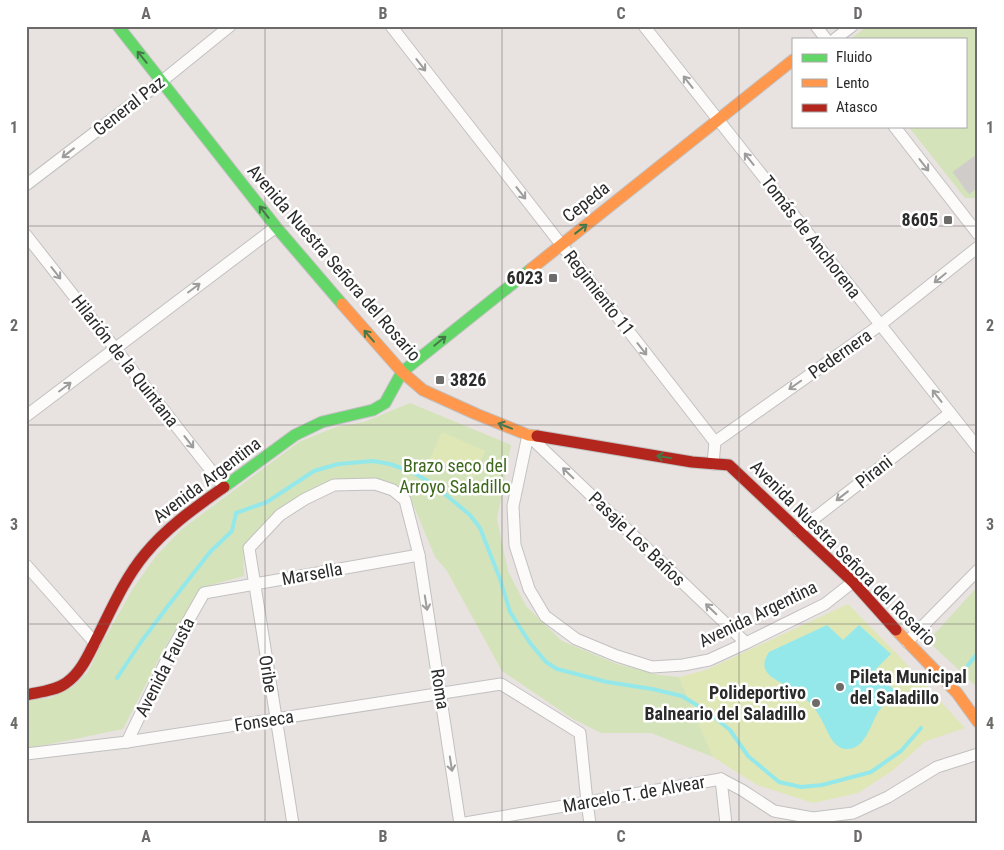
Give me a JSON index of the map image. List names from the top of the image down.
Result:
{
  "streets": {
    "street": [
      "General Paz",
      "Cepeda",
      "Tomás de Anchorena",
      "Avenida Nuestra Señora del Rosario",
      "Regimiento 11",
      "Pedernera",
      "Hilarión de la Quintana",
      "Pirani",
      "Avenida Argentina",
      "Pasaje Los Baños",
      "Marsella",
      "Avenida Fausta",
      "Oribe",
      "Roma",
      "Fonseca",
      "Marcelo T. de Alvear"
    ]
  },
  "crossings": [
    ["General Paz", "Avenida Nuestra Señora del Rosario"],
    ["Cepeda", "Tomás de Anchorena"],
    ["Cepeda", "Avenida Nuestra Señora del Rosario"],
    ["Cepeda", "Regimiento 11"],
    ["Cepeda", "Avenida Argentina"],
    ["Tomás de Anchorena", "Pedernera"],
    ["Tomás de Anchorena", "Pirani"],
    ["Avenida Nuestra Señora del Rosario", "Pirani"],
    ["Avenida Nuestra Señora del Rosario", "Avenida Argentina"],
    ["Avenida Nuestra Señora del Rosario", "Pasaje Los Baños"],
    ["Regimiento 11", "Pedernera"],
    ["Hilarión de la Quintana", "Avenida Argentina"],
    ["Avenida Argentina", "Pasaje Los Baños"],
    ["Marsella", "Avenida Fausta"],
    ["Marsella", "Oribe"],
    ["Marsella", "Roma"],
    ["Avenida Fausta", "Fonseca"],
    ["Oribe", "Fonseca"],
    ["Roma", "Fonseca"],
    ["Roma", "Marcelo T. de Alvear"],
    ["Fonseca", "Marcelo T. de Alvear"]
  ],
  "one_way": [
    "General Paz",
    "Cepeda",
    "Tomás de Anchorena",
    "Avenida Nuestra Señora del Rosario",
    "Regimiento 11",
    "Pedernera",
    "Hilarión de la Quintana",
    "Pirani",
    "Pasaje Los Baños",
    "Roma"
  ],
  "parks": ["Brazo seco del Arroyo Saladillo"],
  "places": {
    "transit": ["8605", "6023", "3826"],
    "other": ["Pileta Municipal del Saladillo", "Polideportivo Balneario del Saladillo"]
  },
  "legend": ["Fluido", "Lento", "Atasco"],
  "grid": {
    "columns": [
      "A",
      "B",
      "C",
      "D"
    ],
    "rows": [
      "1",
      "2",
      "3",
      "4"
    ]
  }
}
